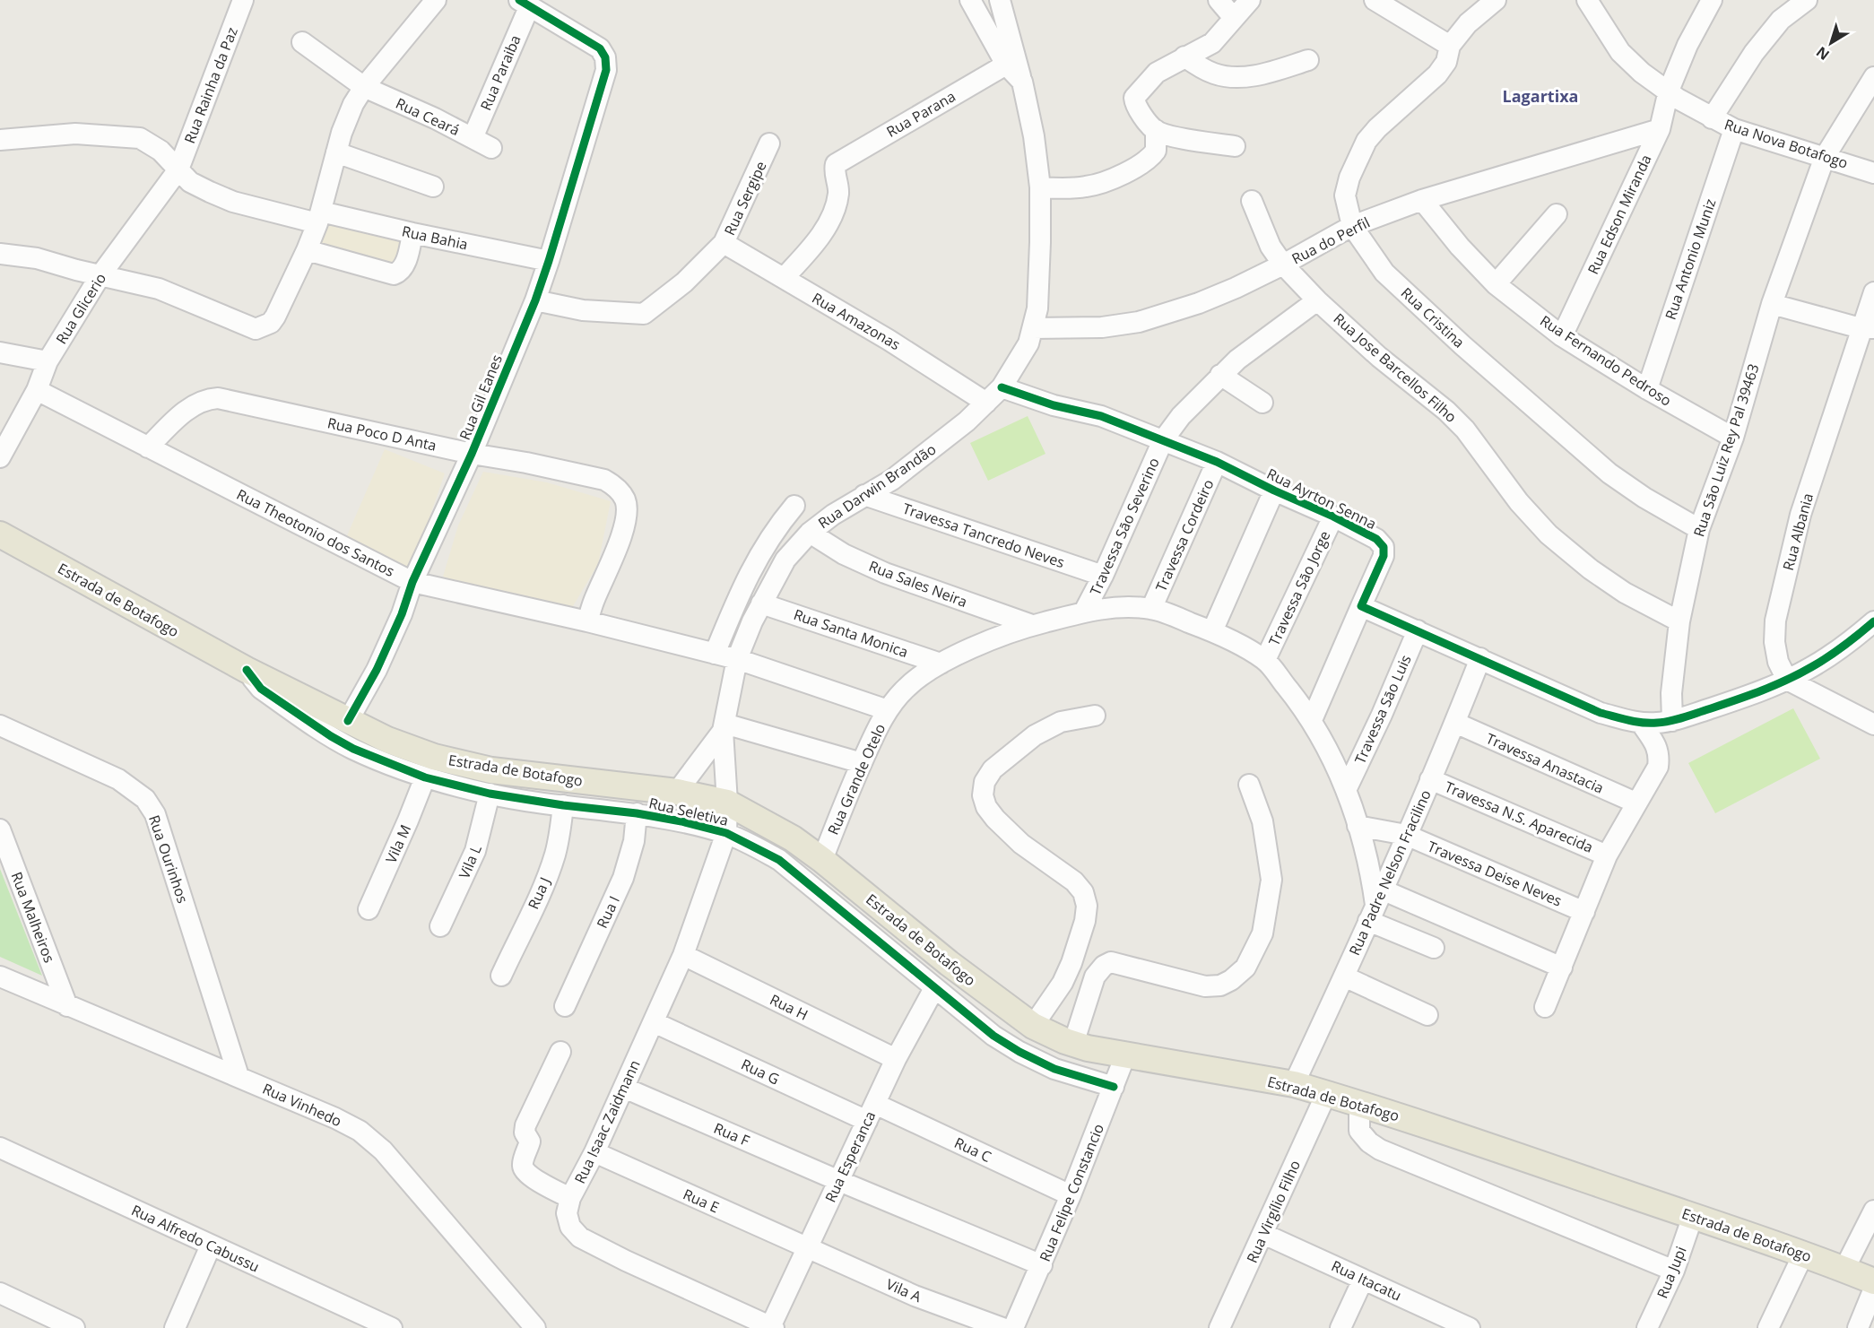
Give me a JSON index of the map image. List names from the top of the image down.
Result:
{
  "streets": {
    "main road": ["Estrada de Botafogo"],
    "street": [
      "Rua Paraiba",
      "Rua Rainha da Paz",
      "Rua Parana",
      "Rua Ceará",
      "Rua Nova Botafogo",
      "Rua Sergipe",
      "Rua Edson Miranda",
      "Rua Bahia",
      "Rua do Perfil",
      "Rua Antonio Muniz",
      "Rua Glicerio",
      "Rua Cristina",
      "Rua Amazonas",
      "Rua Fernando Pedroso",
      "Rua Jose Barcellos Filho",
      "Rua Gil Eanes",
      "Rua Poco D Anta",
      "Rua Sāo Luiz Rey Pal 39463",
      "Rua Darwin Brandão",
      "Rua Ayrton Senna",
      "Travessa Sāo Severino",
      "Rua Albania",
      "Rua Theotonio dos Santos",
      "Travessa Tancredo Neves",
      "Travessa Cordeiro",
      "Rua Sales Neira",
      "Travessa Sāo Jorge",
      "Rua Santa Monica",
      "Travessa Sāo Luis",
      "Travessa Anastacia",
      "Rua Grande Otelo",
      "Rua Seletiva",
      "Travessa N.S. Aparecida",
      "Vila M",
      "Rua Ourinhos",
      "Vila L",
      "Rua Padre Nelson Fracilino",
      "Travessa Deise Neves",
      "Rua J",
      "Rua I",
      "Rua Malheiros",
      "Rua H",
      "Rua G",
      "Rua Vinhedo",
      "Rua Isaac Zaidmann",
      "Rua F",
      "Rua C",
      "Rua Esperanca",
      "Rua Felipe Constancio",
      "Rua E",
      "Rua Virgílio Filho",
      "Rua Alfredo Cabussu",
      "Rua Jupi",
      "Rua Itacatu",
      "Vila A"
    ]
  },
  "crossings": [
    ["Rua Paraiba", "Rua Ceará"],
    ["Rua Paraiba", "Rua Gil Eanes"],
    ["Rua Rainha da Paz", "Rua Bahia"],
    ["Rua Rainha da Paz", "Rua Glicerio"],
    ["Rua Parana", "Rua Amazonas"],
    ["Rua Nova Botafogo", "Rua Edson Miranda"],
    ["Rua Nova Botafogo", "Rua Antonio Muniz"],
    ["Rua Nova Botafogo", "Rua Sāo Luiz Rey Pal 39463"],
    ["Rua Sergipe", "Rua Amazonas"],
    ["Rua Sergipe", "Rua Gil Eanes"],
    ["Rua Edson Miranda", "Rua do Perfil"],
    ["Rua Edson Miranda", "Rua Fernando Pedroso"],
    ["Rua Bahia", "Rua Glicerio"],
    ["Rua Bahia", "Rua Gil Eanes"],
    ["Rua do Perfil", "Rua Cristina"],
    ["Rua do Perfil", "Rua Fernando Pedroso"],
    ["Rua do Perfil", "Rua Jose Barcellos Filho"],
    ["Rua do Perfil", "Rua Darwin Brandão"],
    ["Rua Antonio Muniz", "Rua Fernando Pedroso"],
    ["Rua Glicerio", "Rua Theotonio dos Santos"],
    ["Rua Cristina", "Rua Sāo Luiz Rey Pal 39463"],
    ["Rua Amazonas", "Rua Darwin Brandão"],
    ["Rua Fernando Pedroso", "Rua Sāo Luiz Rey Pal 39463"],
    ["Rua Jose Barcellos Filho", "Rua Sāo Luiz Rey Pal 39463"],
    ["Rua Jose Barcellos Filho", "Travessa Sāo Severino"],
    ["Rua Gil Eanes", "Rua Poco D Anta"],
    ["Rua Gil Eanes", "Rua Theotonio dos Santos"],
    ["Rua Gil Eanes", "Estrada de Botafogo"],
    ["Rua Poco D Anta", "Rua Theotonio dos Santos"],
    ["Rua Darwin Brandão", "Rua Ayrton Senna"],
    ["Rua Darwin Brandão", "Rua Theotonio dos Santos"],
    ["Rua Darwin Brandão", "Travessa Tancredo Neves"],
    ["Rua Darwin Brandão", "Rua Sales Neira"],
    ["Rua Darwin Brandão", "Estrada de Botafogo"],
    ["Rua Darwin Brandão", "Rua Santa Monica"],
    ["Rua Darwin Brandão", "Rua Isaac Zaidmann"],
    ["Rua Ayrton Senna", "Travessa Sāo Severino"],
    ["Rua Ayrton Senna", "Travessa Cordeiro"],
    ["Rua Ayrton Senna", "Travessa Sāo Jorge"],
    ["Travessa Sāo Severino", "Travessa Tancredo Neves"],
    ["Travessa Sāo Severino", "Rua Grande Otelo"],
    ["Rua Theotonio dos Santos", "Rua Grande Otelo"],
    ["Travessa Cordeiro", "Rua Grande Otelo"],
    ["Rua Sales Neira", "Rua Grande Otelo"],
    ["Travessa Sāo Jorge", "Rua Grande Otelo"],
    ["Estrada de Botafogo", "Rua Grande Otelo"],
    ["Estrada de Botafogo", "Rua Seletiva"],
    ["Estrada de Botafogo", "Rua Padre Nelson Fracilino"],
    ["Estrada de Botafogo", "Rua Isaac Zaidmann"],
    ["Estrada de Botafogo", "Rua Felipe Constancio"],
    ["Estrada de Botafogo", "Rua Virgílio Filho"],
    ["Estrada de Botafogo", "Rua Jupi"],
    ["Rua Santa Monica", "Rua Grande Otelo"],
    ["Travessa Sāo Luis", "Rua Grande Otelo"],
    ["Travessa Anastacia", "Rua Padre Nelson Fracilino"],
    ["Rua Grande Otelo", "Rua Padre Nelson Fracilino"],
    ["Rua Grande Otelo", "Travessa Deise Neves"],
    ["Rua Seletiva", "Vila M"],
    ["Rua Seletiva", "Vila L"],
    ["Rua Seletiva", "Rua J"],
    ["Rua Seletiva", "Rua I"],
    ["Rua Seletiva", "Rua Isaac Zaidmann"],
    ["Rua Seletiva", "Rua Esperanca"],
    ["Rua Seletiva", "Rua Felipe Constancio"],
    ["Travessa N.S. Aparecida", "Rua Padre Nelson Fracilino"],
    ["Rua Ourinhos", "Rua Vinhedo"],
    ["Rua Padre Nelson Fracilino", "Travessa Deise Neves"],
    ["Rua Malheiros", "Rua Vinhedo"],
    ["Rua H", "Rua Isaac Zaidmann"],
    ["Rua H", "Rua Esperanca"],
    ["Rua G", "Rua Isaac Zaidmann"],
    ["Rua G", "Rua C"],
    ["Rua G", "Rua Esperanca"],
    ["Rua Isaac Zaidmann", "Rua F"],
    ["Rua Isaac Zaidmann", "Rua Esperanca"],
    ["Rua Isaac Zaidmann", "Rua E"],
    ["Rua F", "Rua Esperanca"],
    ["Rua F", "Rua Felipe Constancio"],
    ["Rua C", "Rua Esperanca"],
    ["Rua C", "Rua Felipe Constancio"],
    ["Rua Esperanca", "Rua E"],
    ["Rua Esperanca", "Vila A"],
    ["Rua E", "Vila A"],
    ["Rua Virgílio Filho", "Rua Itacatu"]
  ],
  "districts": ["Lagartixa"],
  "north": "bottom left"
}
